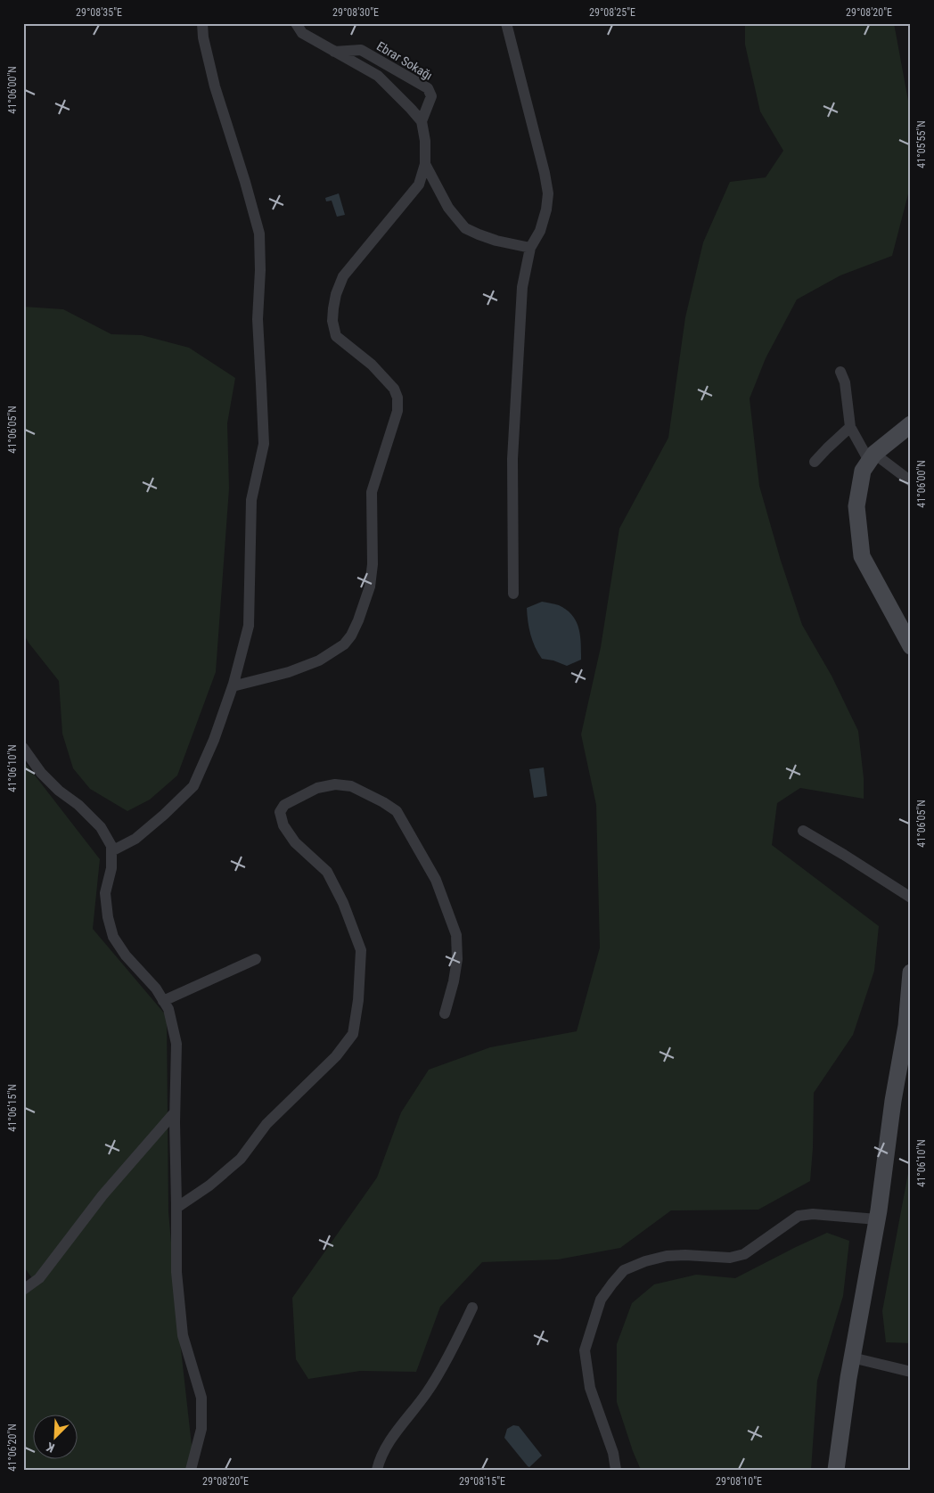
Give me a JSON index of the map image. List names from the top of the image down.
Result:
{
  "streets": {
    "street": ["Ebrar Sokağı"]
  },
  "north": "bottom left",
  "coordinates": [
    "29°08'35\"E",
    "29°08'30\"E",
    "29°08'25\"E",
    "29°08'20\"E",
    "41°06'00\"N",
    "41°05'55\"N",
    "41°06'05\"N",
    "41°06'10\"N",
    "41°06'15\"N",
    "41°06'20\"N",
    "29°08'15\"E",
    "29°08'10\"E"
  ]
}
